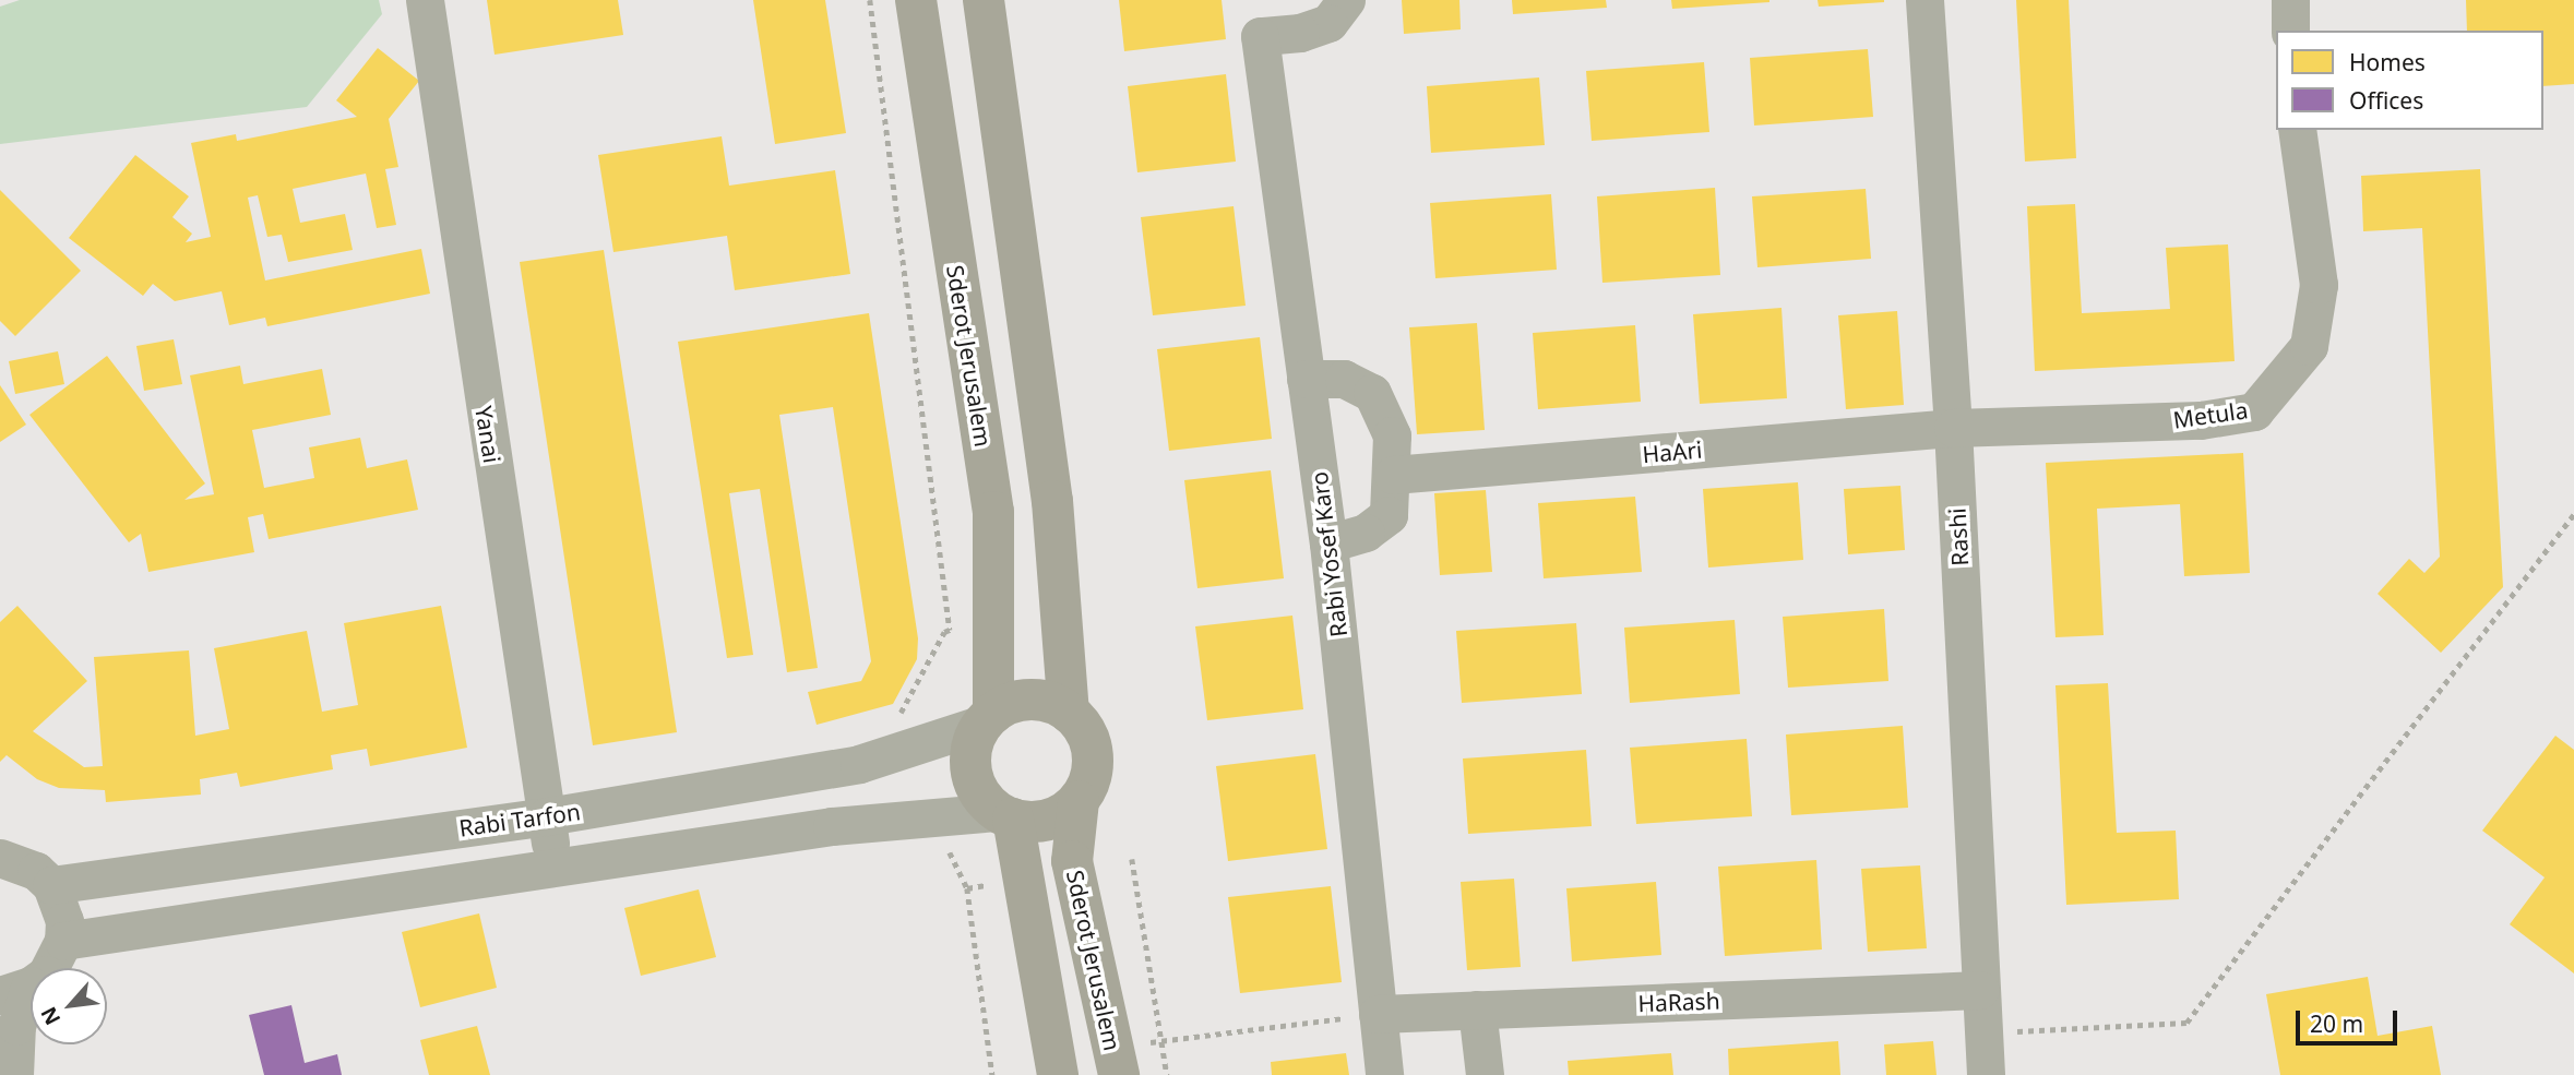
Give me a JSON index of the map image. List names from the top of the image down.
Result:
{
  "streets": {
    "main road": ["Sderot Jerusalem"],
    "street": [
      "Metula",
      "Yanai",
      "HaAri",
      "Rashi",
      "Rabi Yosef Karo",
      "Rabi Tarfon",
      "HaRash"
    ]
  },
  "crossings": [
    ["Sderot Jerusalem", "Rabi Tarfon"],
    ["Metula", "HaAri"],
    ["Metula", "Rashi"],
    ["Yanai", "Rabi Tarfon"],
    ["HaAri", "Rashi"],
    ["Rashi", "HaRash"],
    ["Rabi Yosef Karo", "HaRash"]
  ],
  "legend": ["Homes", "Offices"],
  "scale_bar": "20 m",
  "north": "bottom left"
}
